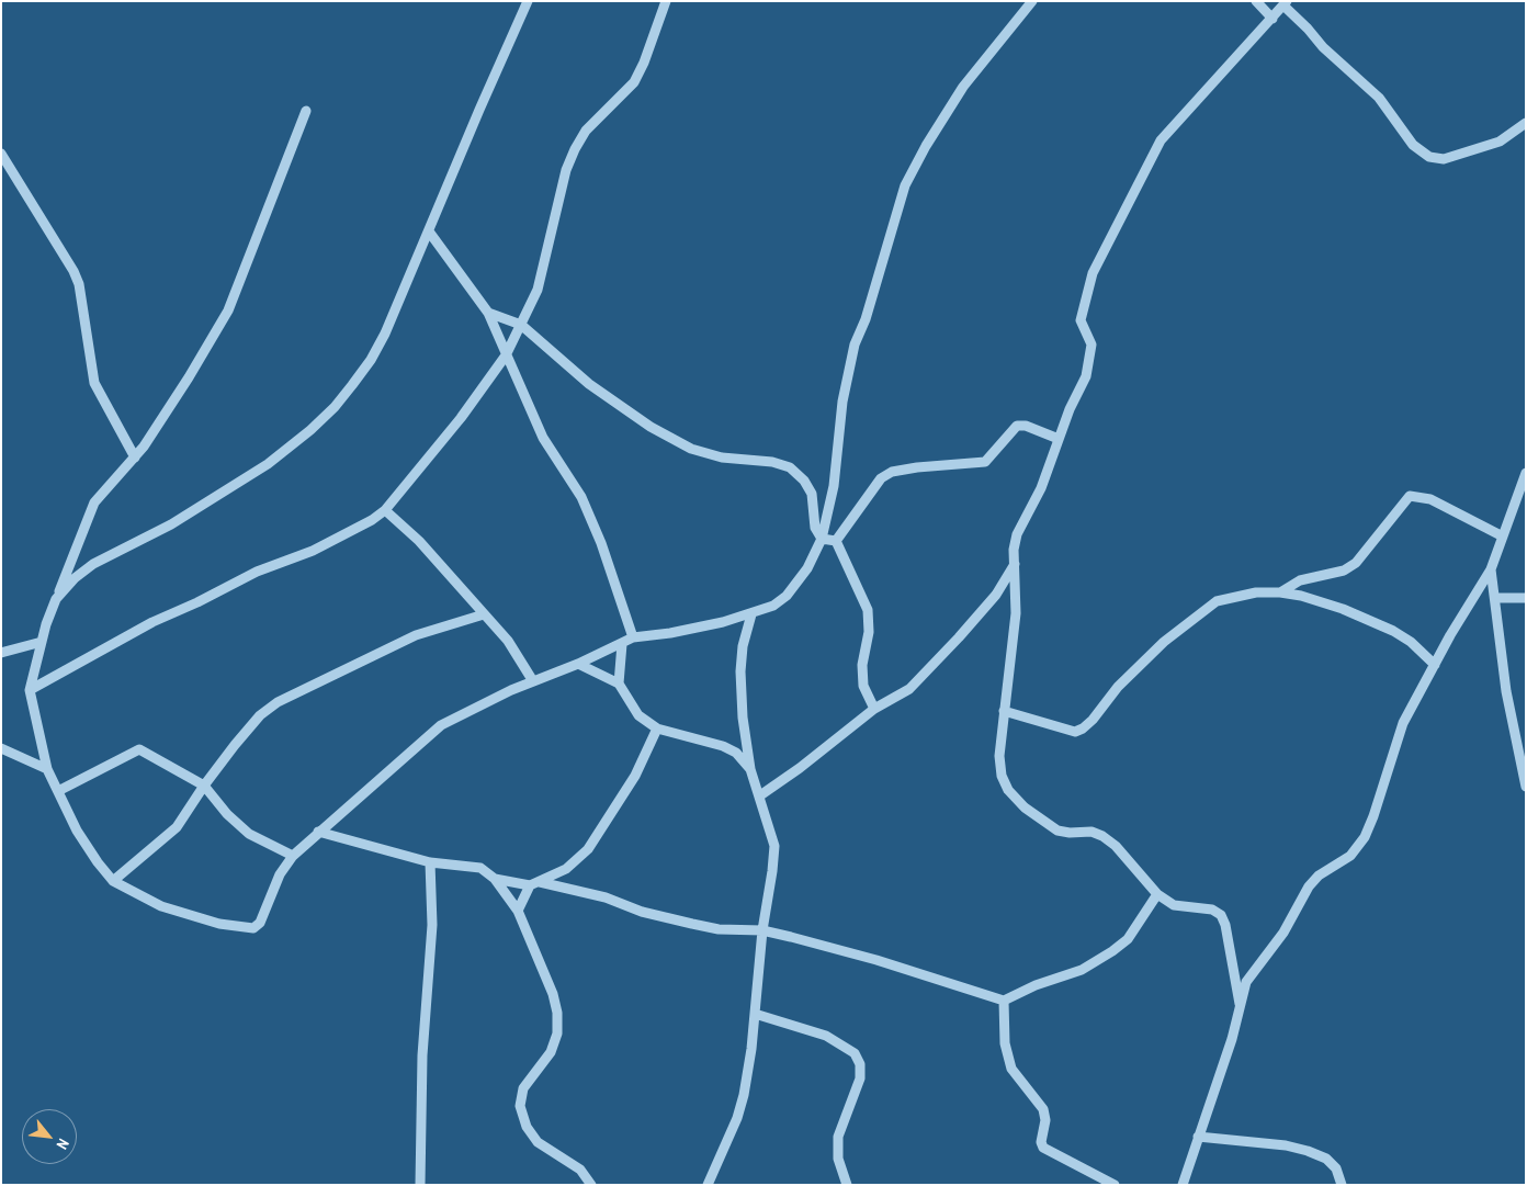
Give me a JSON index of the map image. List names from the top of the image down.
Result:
{
  "north": "bottom right"
}
